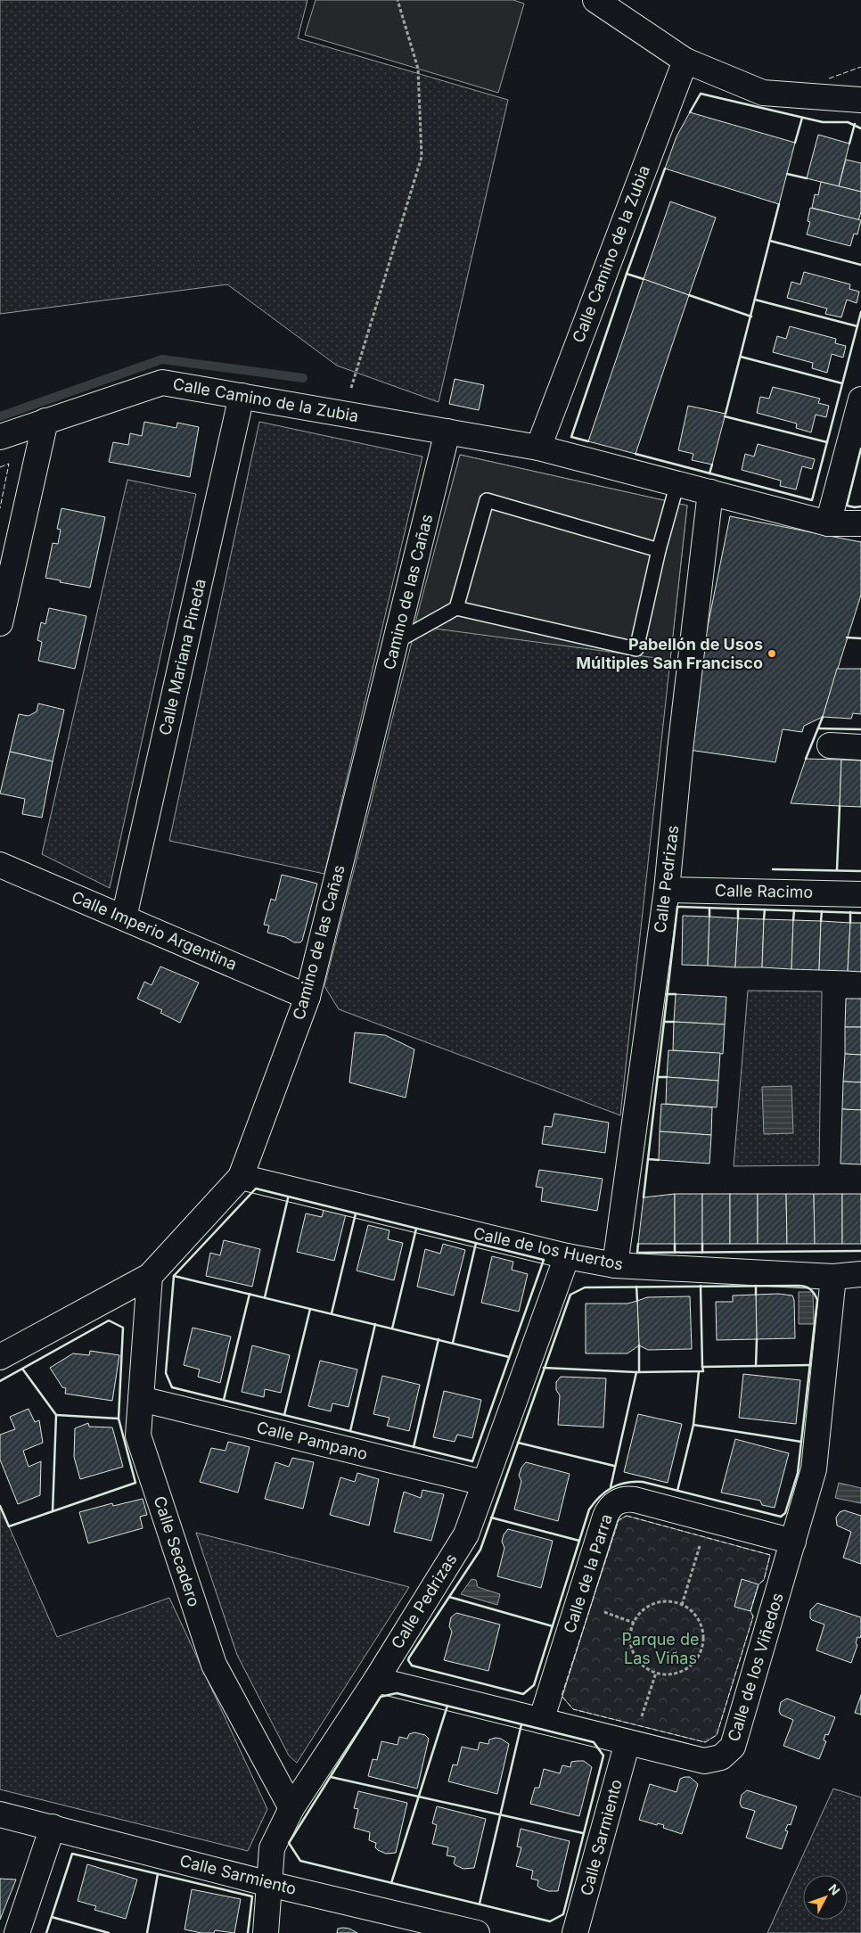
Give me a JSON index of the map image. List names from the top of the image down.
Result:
{
  "streets": {
    "street": [
      "Calle Camino de la Zubia",
      "Camino de las Cañas",
      "Calle Mariana Pineda",
      "Calle Pedrizas",
      "Calle Racimo",
      "Calle Imperio Argentina",
      "Calle de los Huertos",
      "Calle Pampano",
      "Calle Secadero",
      "Calle de la Parra",
      "Calle de los Viñedos",
      "Calle Sarmiento"
    ]
  },
  "crossings": [
    ["Calle Camino de la Zubia", "Camino de las Cañas"],
    ["Calle Camino de la Zubia", "Calle Mariana Pineda"],
    ["Calle Camino de la Zubia", "Calle Pedrizas"],
    ["Camino de las Cañas", "Calle Imperio Argentina"],
    ["Camino de las Cañas", "Calle de los Huertos"],
    ["Camino de las Cañas", "Calle Secadero"],
    ["Calle Mariana Pineda", "Calle Imperio Argentina"],
    ["Calle Pedrizas", "Calle Racimo"],
    ["Calle Pedrizas", "Calle de los Huertos"],
    ["Calle Pedrizas", "Calle Pampano"],
    ["Calle Pedrizas", "Calle Secadero"],
    ["Calle Pedrizas", "Calle de los Viñedos"],
    ["Calle Pedrizas", "Calle Sarmiento"],
    ["Calle de los Huertos", "Calle de los Viñedos"],
    ["Calle Pampano", "Calle Secadero"],
    ["Calle de la Parra", "Calle de los Viñedos"],
    ["Calle de los Viñedos", "Calle Sarmiento"]
  ],
  "parks": ["Parque de Las Viñas"],
  "places": ["Pabellón de Usos Múltiples San Francisco"],
  "north": "top right"
}
